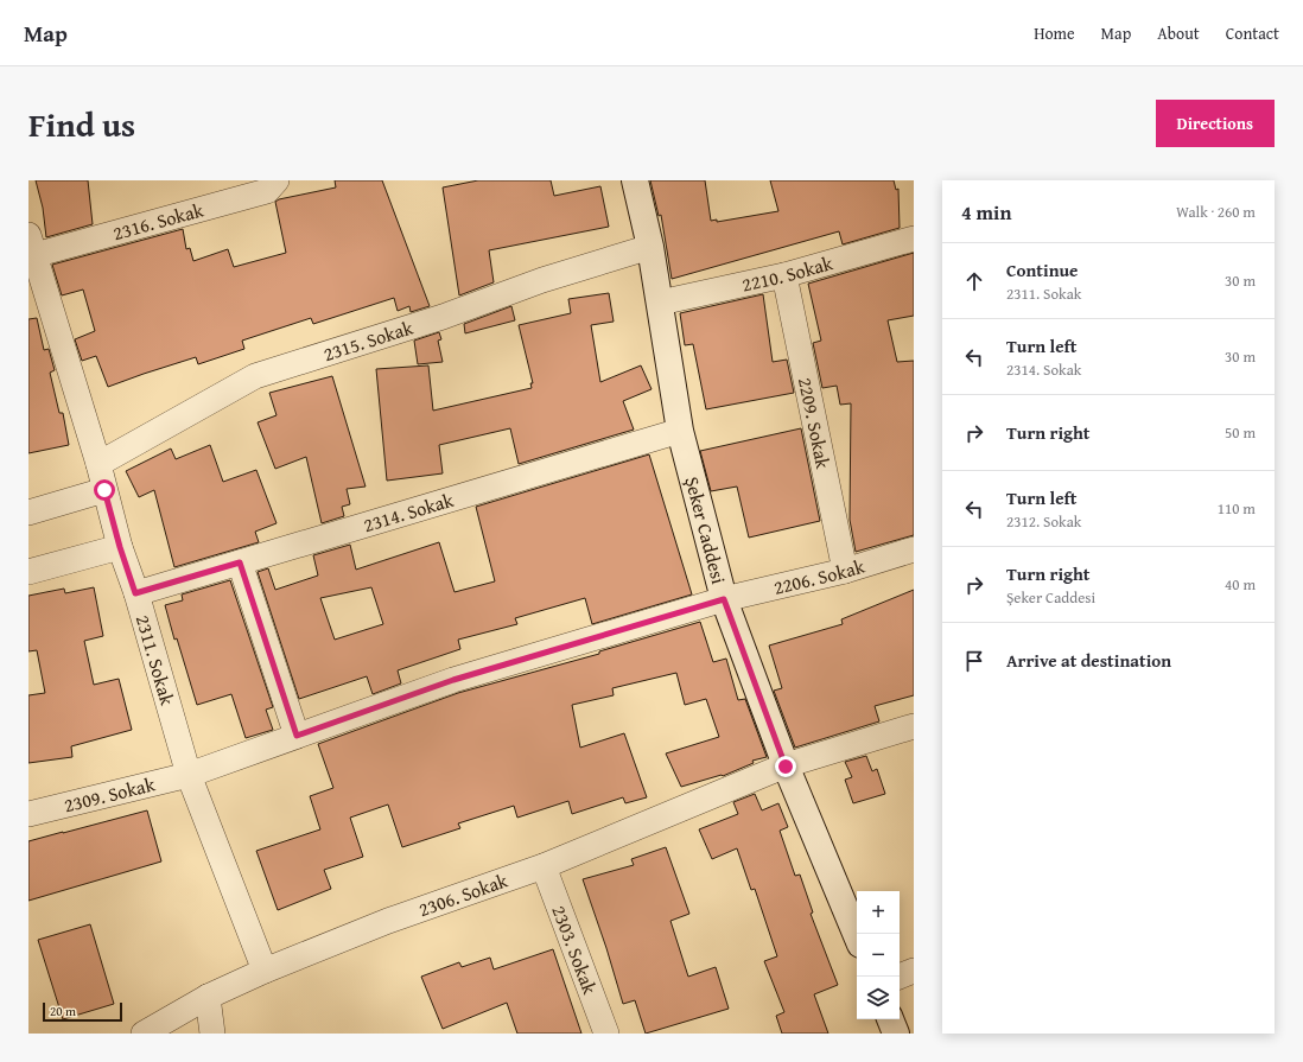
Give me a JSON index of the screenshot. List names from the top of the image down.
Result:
{
  "streets": {
    "street": [
      "2316. Sokak",
      "2210. Sokak",
      "2315. Sokak",
      "2209. Sokak",
      "2314. Sokak",
      "Şeker Caddesi",
      "2206. Sokak",
      "2311. Sokak",
      "2309. Sokak",
      "2306. Sokak",
      "2303. Sokak"
    ]
  },
  "crossings": [
    ["2316. Sokak", "2311. Sokak"],
    ["2210. Sokak", "2209. Sokak"],
    ["2210. Sokak", "Şeker Caddesi"],
    ["2315. Sokak", "Şeker Caddesi"],
    ["2315. Sokak", "2311. Sokak"],
    ["2209. Sokak", "2206. Sokak"],
    ["2314. Sokak", "Şeker Caddesi"],
    ["2314. Sokak", "2311. Sokak"],
    ["Şeker Caddesi", "2206. Sokak"],
    ["Şeker Caddesi", "2306. Sokak"],
    ["2206. Sokak", "2309. Sokak"],
    ["2311. Sokak", "2309. Sokak"],
    ["2311. Sokak", "2306. Sokak"],
    ["2306. Sokak", "2303. Sokak"]
  ],
  "scale_bar": "20 m",
  "page": {
    "header": "Map",
    "nav": [
      "Home",
      "Map",
      "About",
      "Contact"
    ],
    "title": "Find us",
    "buttons": "Directions",
    "heading": ["4 min", "Walk · 260 m"],
    "list": [
      ["Continue", "2311. Sokak", "30 m"],
      ["Turn left", "2314. Sokak", "30 m"],
      ["Turn right", "50 m"],
      ["Turn left", "2312. Sokak", "110 m"],
      ["Turn right", "Şeker Caddesi", "40 m"],
      "Arrive at destination"
    ],
    "map_buttons": ["+", "−"],
    "scale": "20 m"
  }
}
